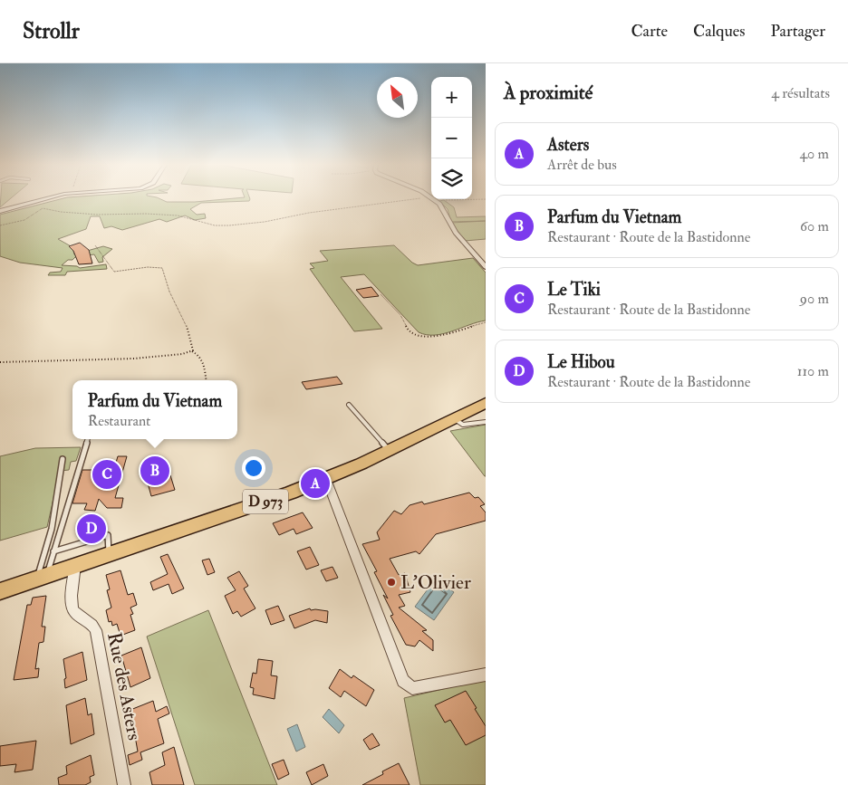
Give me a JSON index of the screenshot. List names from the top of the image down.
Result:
{
  "streets": {
    "main road": ["D 973"],
    "street": ["Rue des Asters"]
  },
  "places": ["L'Olivier"],
  "north": "top left",
  "page": {
    "header": "Strollr",
    "nav": ["Carte", "Calques", "Partager"],
    "heading": ["À proximité", "4 résultats"],
    "map_buttons": ["+", "−"],
    "list": [
      {
        "mark": "A",
        "name": "Asters",
        "note": "Arrêt de bus",
        "value": "40 m"
      },
      {
        "mark": "B",
        "name": "Parfum du Vietnam",
        "note": "Restaurant · Route de la Bastidonne",
        "value": "60 m"
      },
      {
        "mark": "C",
        "name": "Le Tiki",
        "note": "Restaurant · Route de la Bastidonne",
        "value": "90 m"
      },
      {
        "mark": "D",
        "name": "Le Hibou",
        "note": "Restaurant · Route de la Bastidonne",
        "value": "110 m"
      }
    ],
    "popup": ["Parfum du Vietnam", "Restaurant"],
    "pins": [
      "B",
      "C",
      "A",
      "D"
    ]
  }
}
